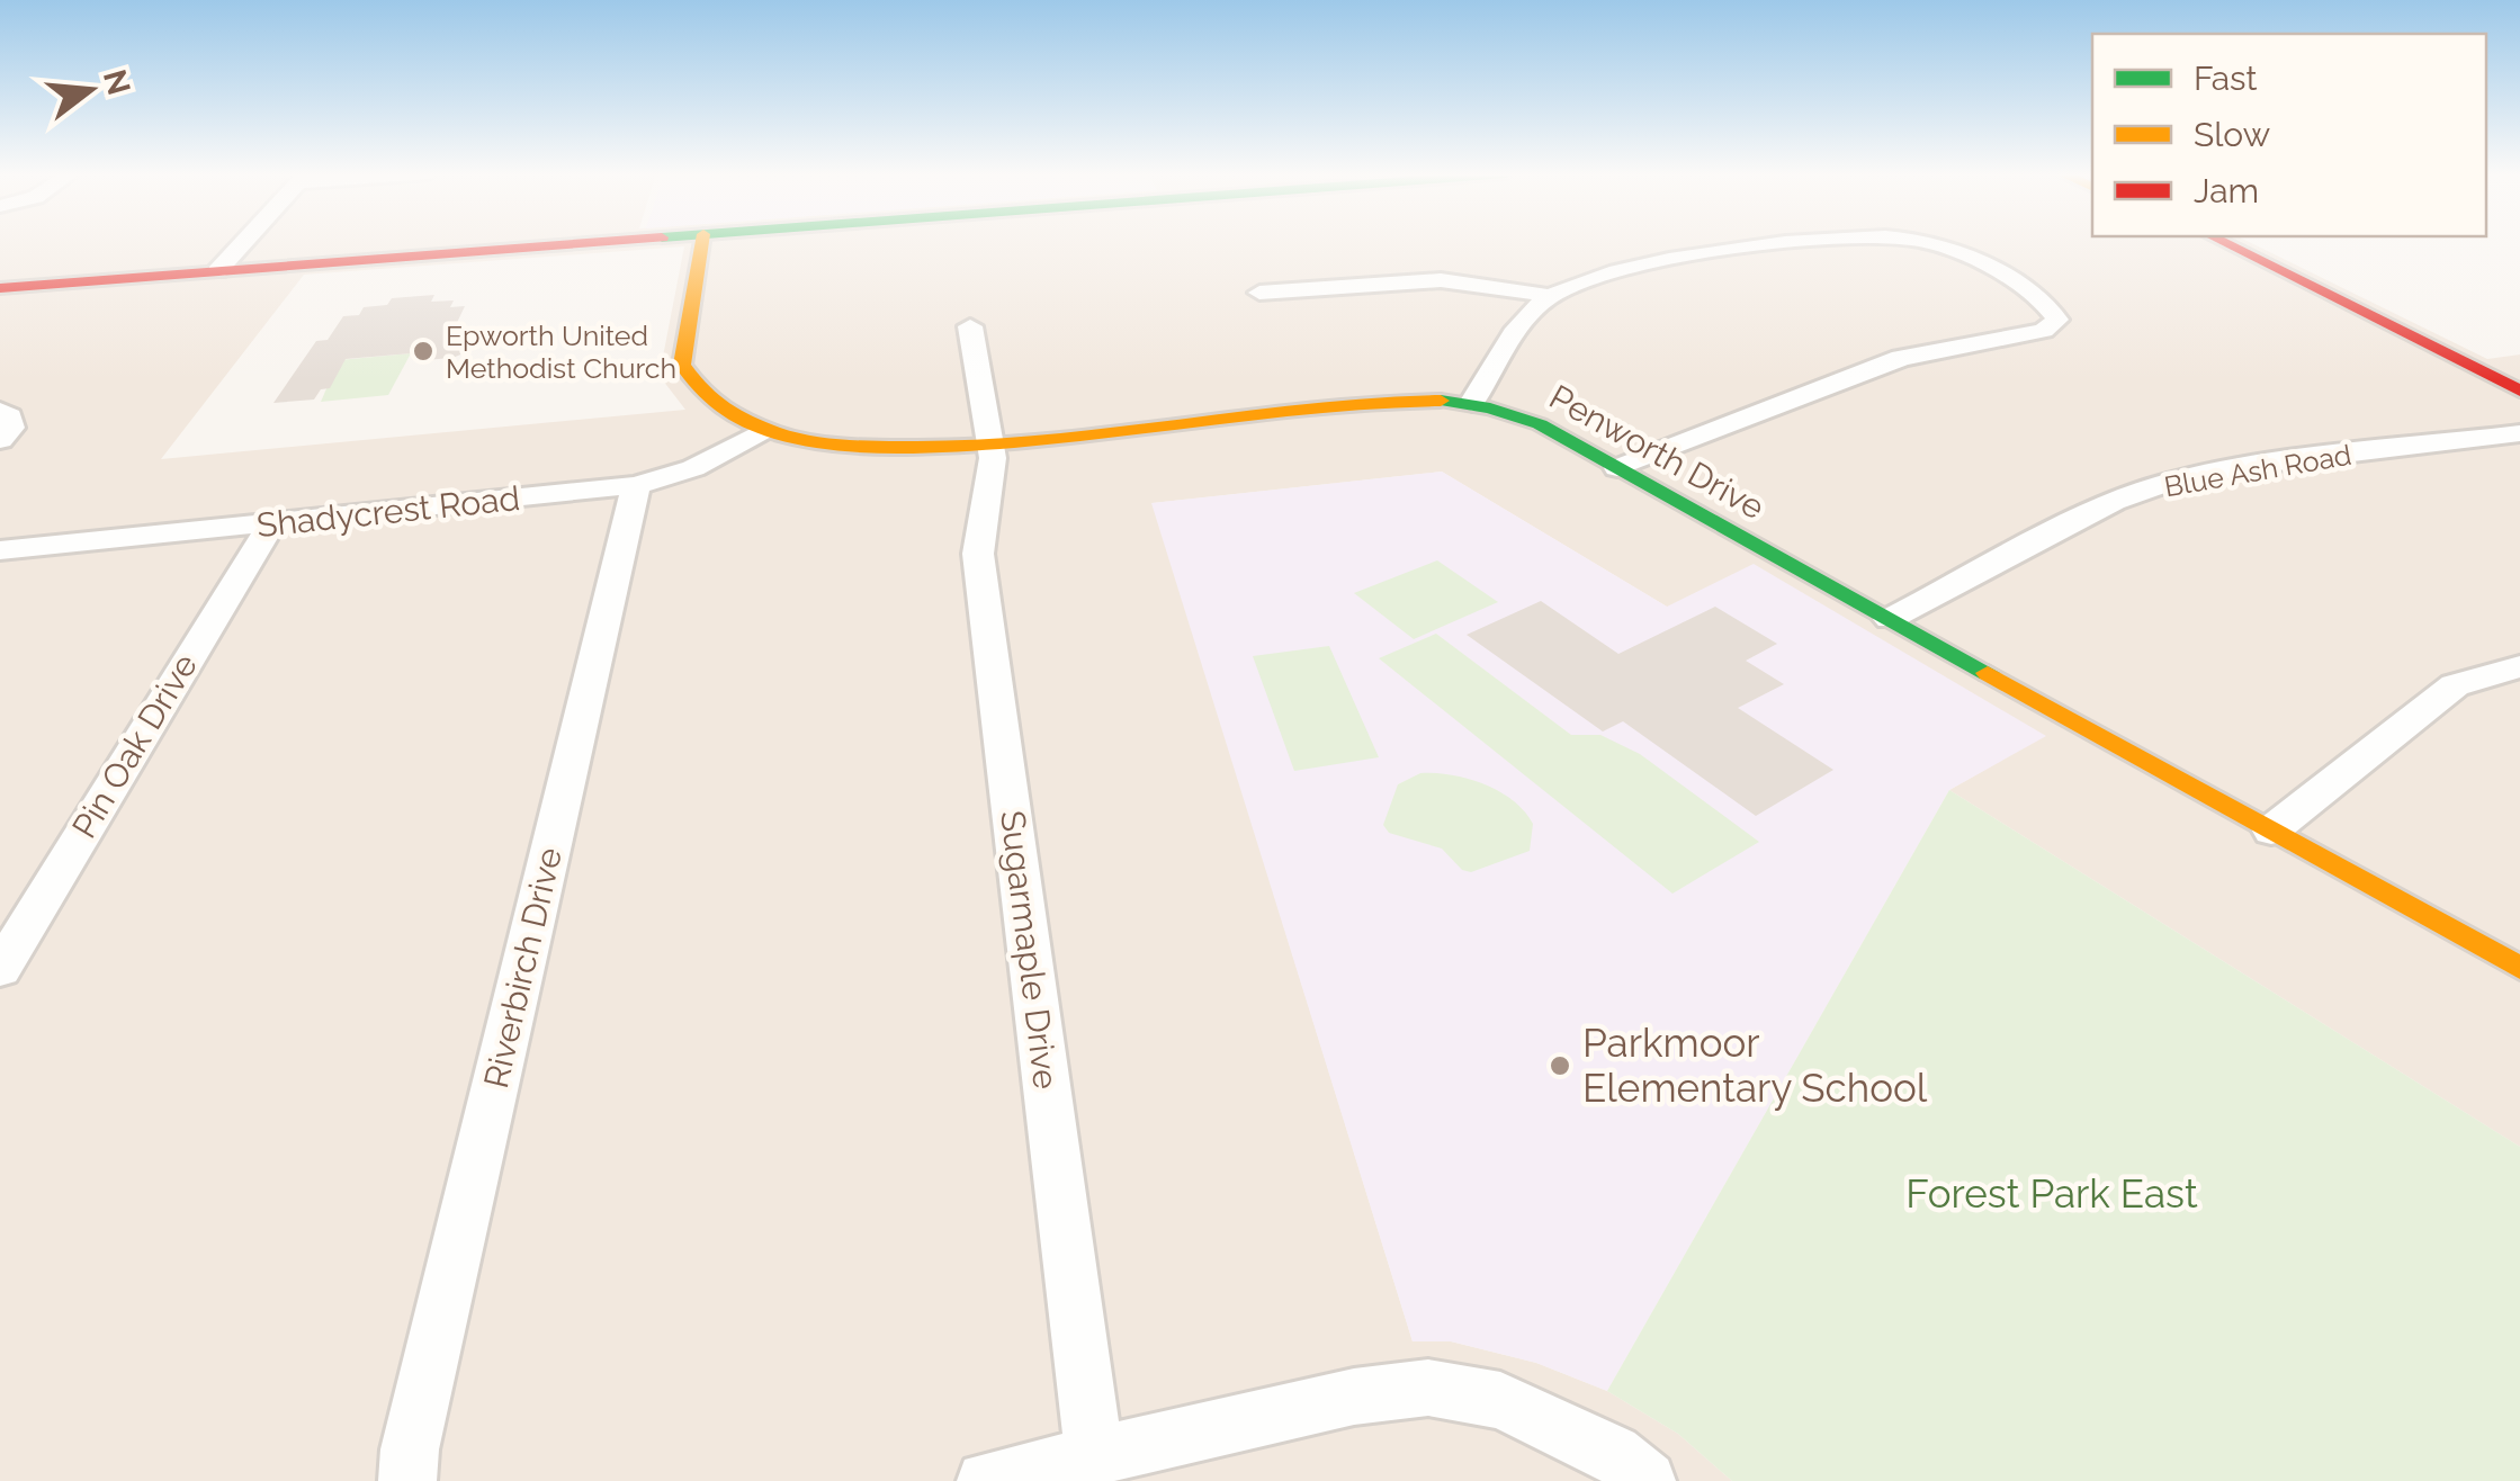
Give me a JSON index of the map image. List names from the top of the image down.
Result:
{
  "streets": {
    "street": [
      "Penworth Drive",
      "Blue Ash Road",
      "Shadycrest Road",
      "Pin Oak Drive",
      "Sugarmaple Drive",
      "Riverbirch Drive"
    ]
  },
  "crossings": [
    ["Penworth Drive", "Blue Ash Road"],
    ["Penworth Drive", "Shadycrest Road"],
    ["Penworth Drive", "Sugarmaple Drive"],
    ["Shadycrest Road", "Pin Oak Drive"],
    ["Shadycrest Road", "Riverbirch Drive"]
  ],
  "parks": ["Forest Park East"],
  "places": ["Epworth United Methodist Church", "Parkmoor Elementary School"],
  "legend": ["Fast", "Slow", "Jam"],
  "north": "right"
}
